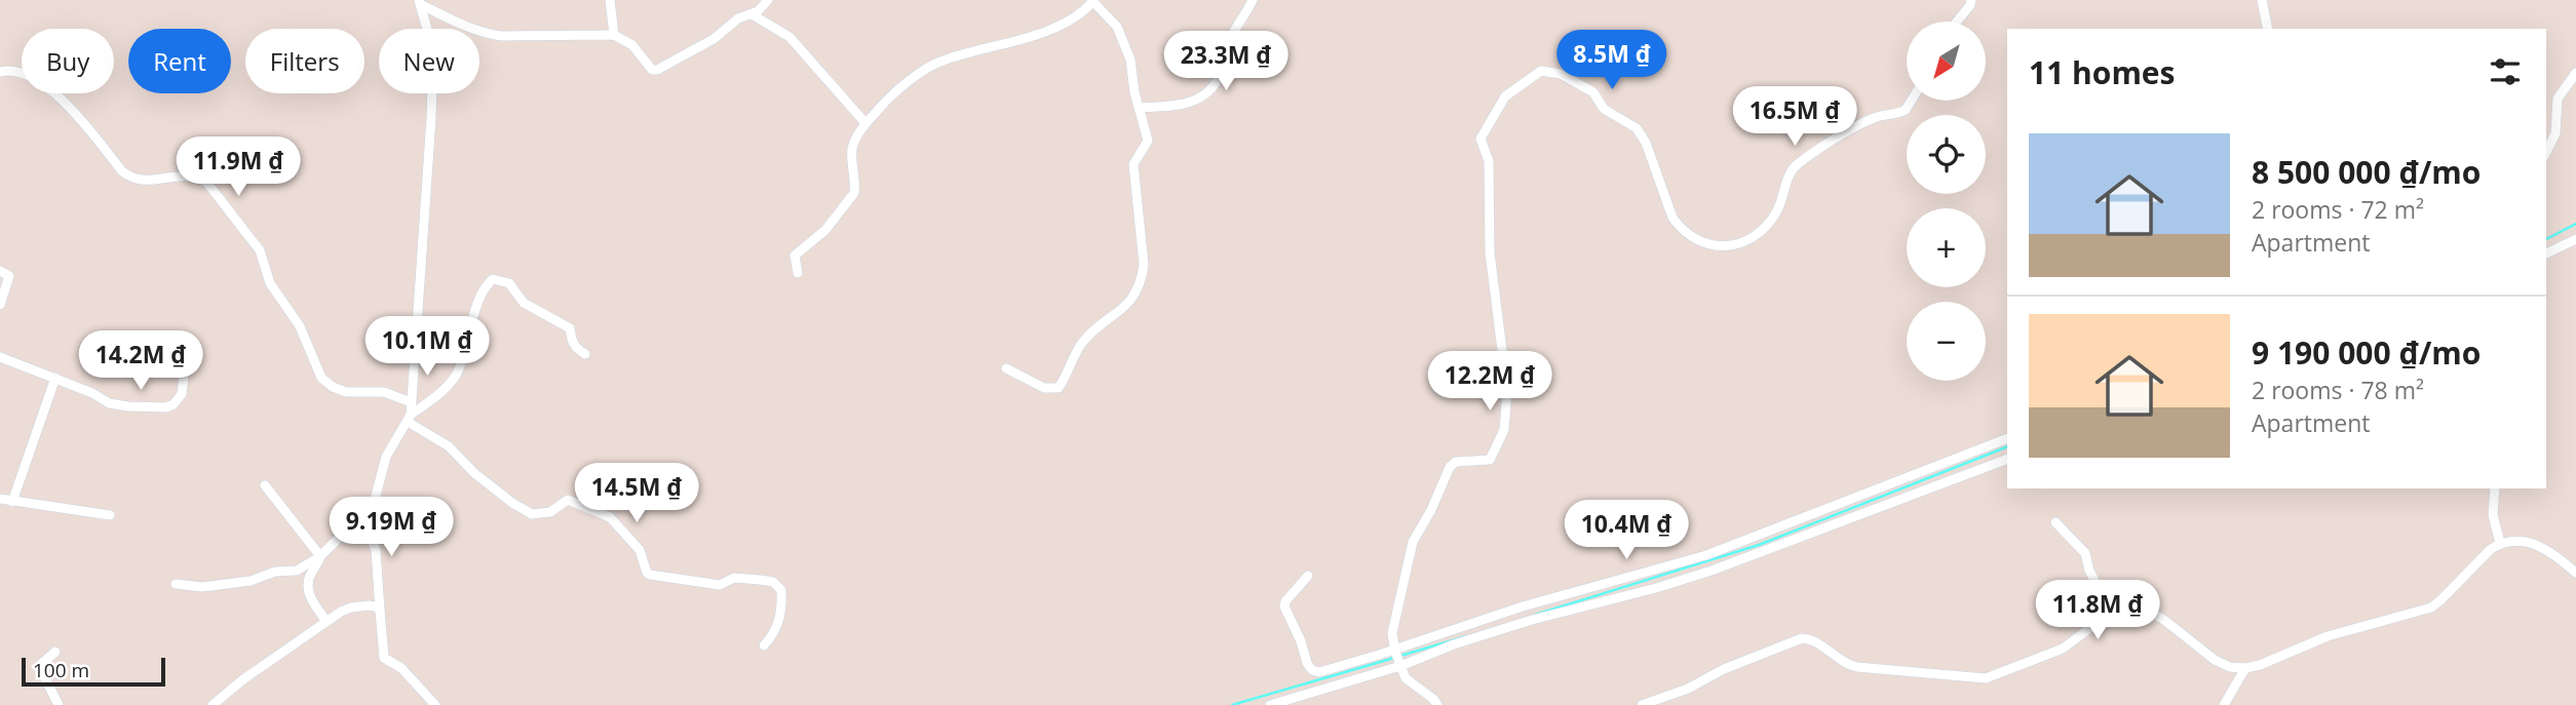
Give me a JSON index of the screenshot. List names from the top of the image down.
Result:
{
  "scale_bar": "100 m",
  "north": "bottom left",
  "page": {
    "map_buttons": ["+", "−"],
    "chip": [
      "Buy",
      "Rent",
      "Filters",
      "New"
    ],
    "heading": "11 homes",
    "price": [
      "8.5M ₫",
      "23.3M ₫",
      "16.5M ₫",
      "11.9M ₫",
      "10.1M ₫",
      "14.2M ₫",
      "12.2M ₫",
      "14.5M ₫",
      "9.19M ₫",
      "10.4M ₫",
      "11.8M ₫"
    ],
    "list": [
      {
        "name": "8 500 000 ₫/mo",
        "note": "2 rooms · 72 m² · Apartment"
      },
      {
        "name": "9 190 000 ₫/mo",
        "note": "2 rooms · 78 m² · Apartment"
      }
    ],
    "scale": "100 m"
  }
}
